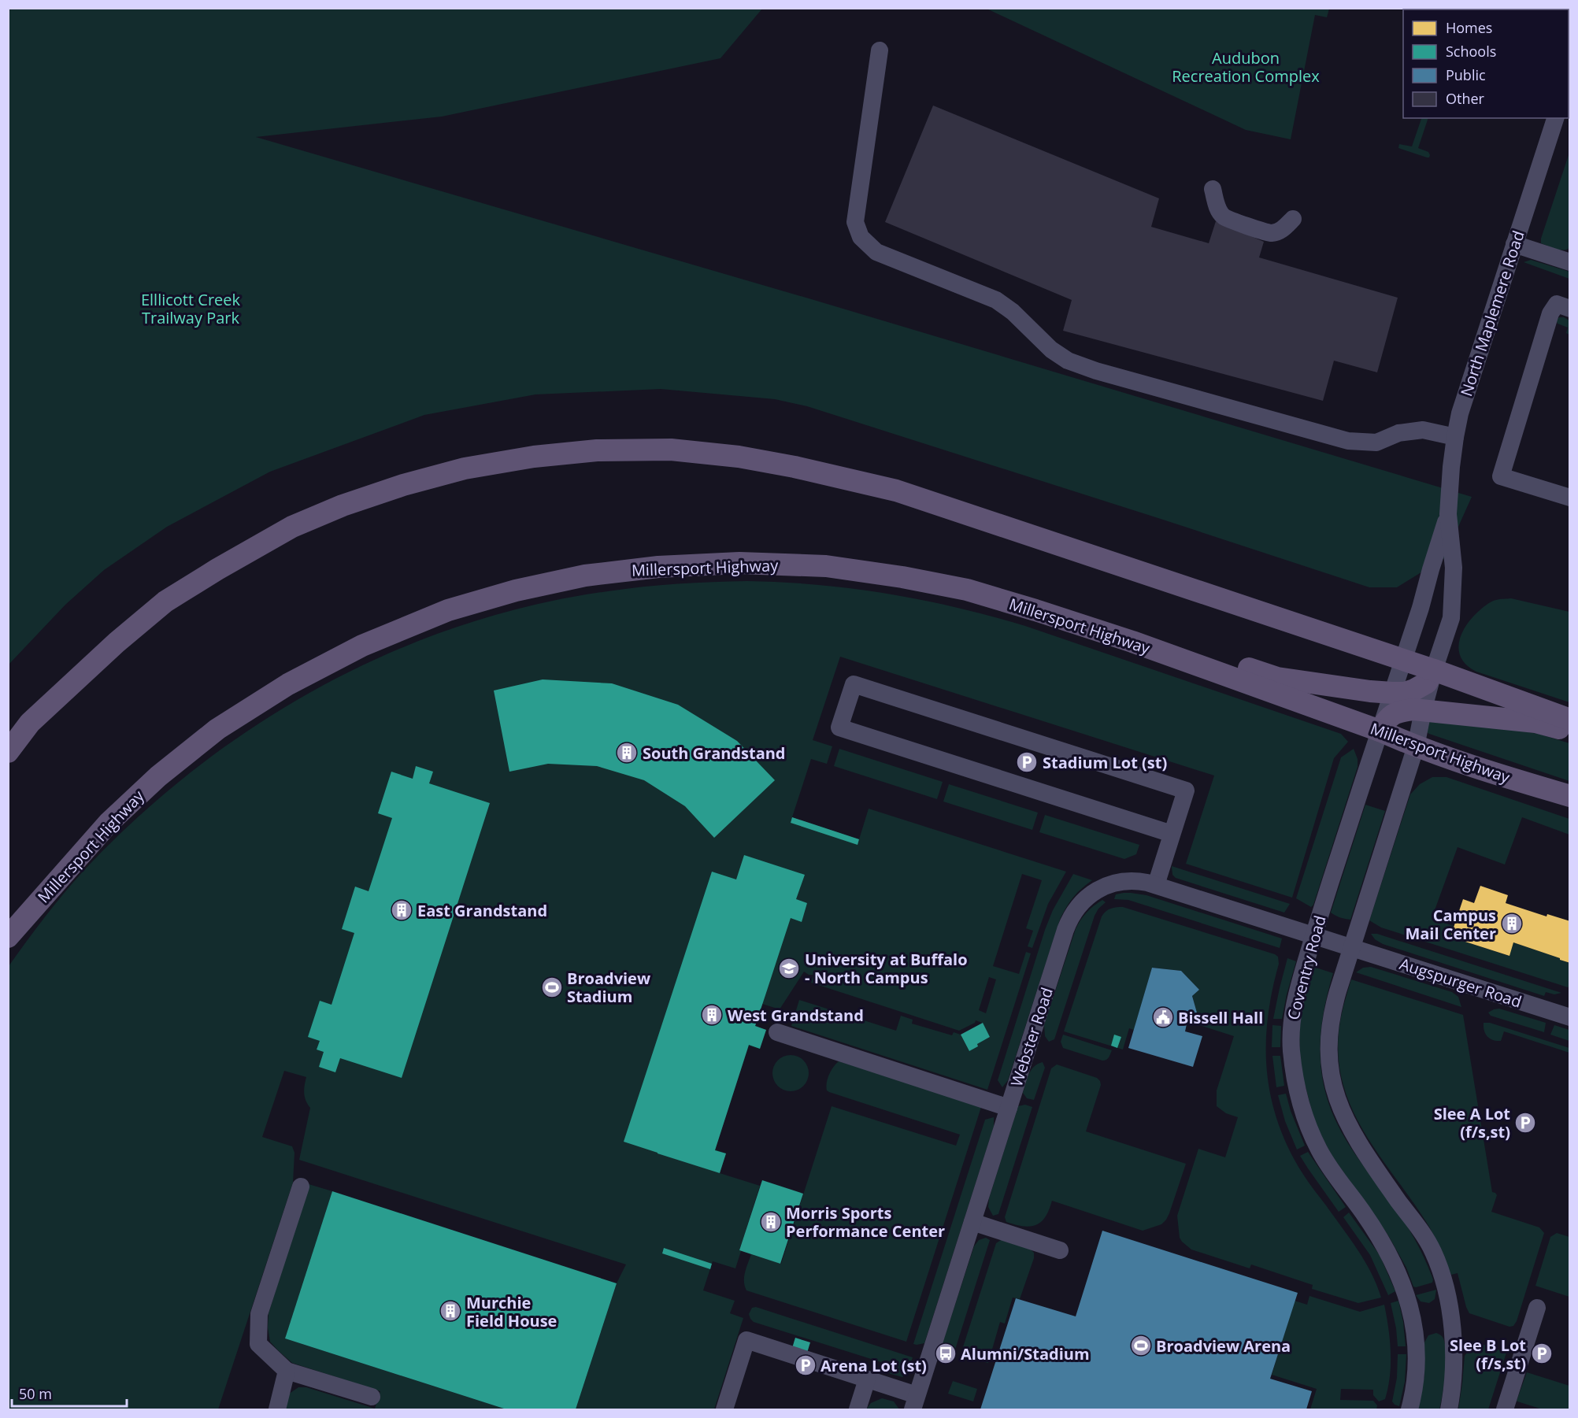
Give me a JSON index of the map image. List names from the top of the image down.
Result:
{
  "streets": {
    "main road": ["Millersport Highway"],
    "street": [
      "North Maplemere Road",
      "Coventry Road",
      "Augspurger Road",
      "Webster Road"
    ]
  },
  "crossings": [
    ["North Maplemere Road", "Millersport Highway"],
    ["North Maplemere Road", "Coventry Road"],
    ["Millersport Highway", "Coventry Road"],
    ["Coventry Road", "Augspurger Road"],
    ["Coventry Road", "Webster Road"],
    ["Augspurger Road", "Webster Road"]
  ],
  "parks": ["Audubon Recreation Complex", "Elllicott Creek Trailway Park"],
  "places": {
    "building": [
      "South Grandstand",
      "East Grandstand",
      "Campus Mail Center",
      "West Grandstand",
      "Morris Sports Performance Center",
      "Murchie Field House"
    ],
    "parking": [
      "Stadium Lot (st)",
      "Slee A Lot (f/s,st)",
      "Slee B Lot (f/s,st)",
      "Arena Lot (st)"
    ],
    "school or university": ["University at Buffalo - North Campus"],
    "sports": ["Broadview Stadium", "Broadview Arena"],
    "public building": ["Bissell Hall"],
    "bus stop": ["Alumni/Stadium"]
  },
  "legend": [
    "Homes",
    "Schools",
    "Public",
    "Other"
  ],
  "scale_bar": "50 m"
}
